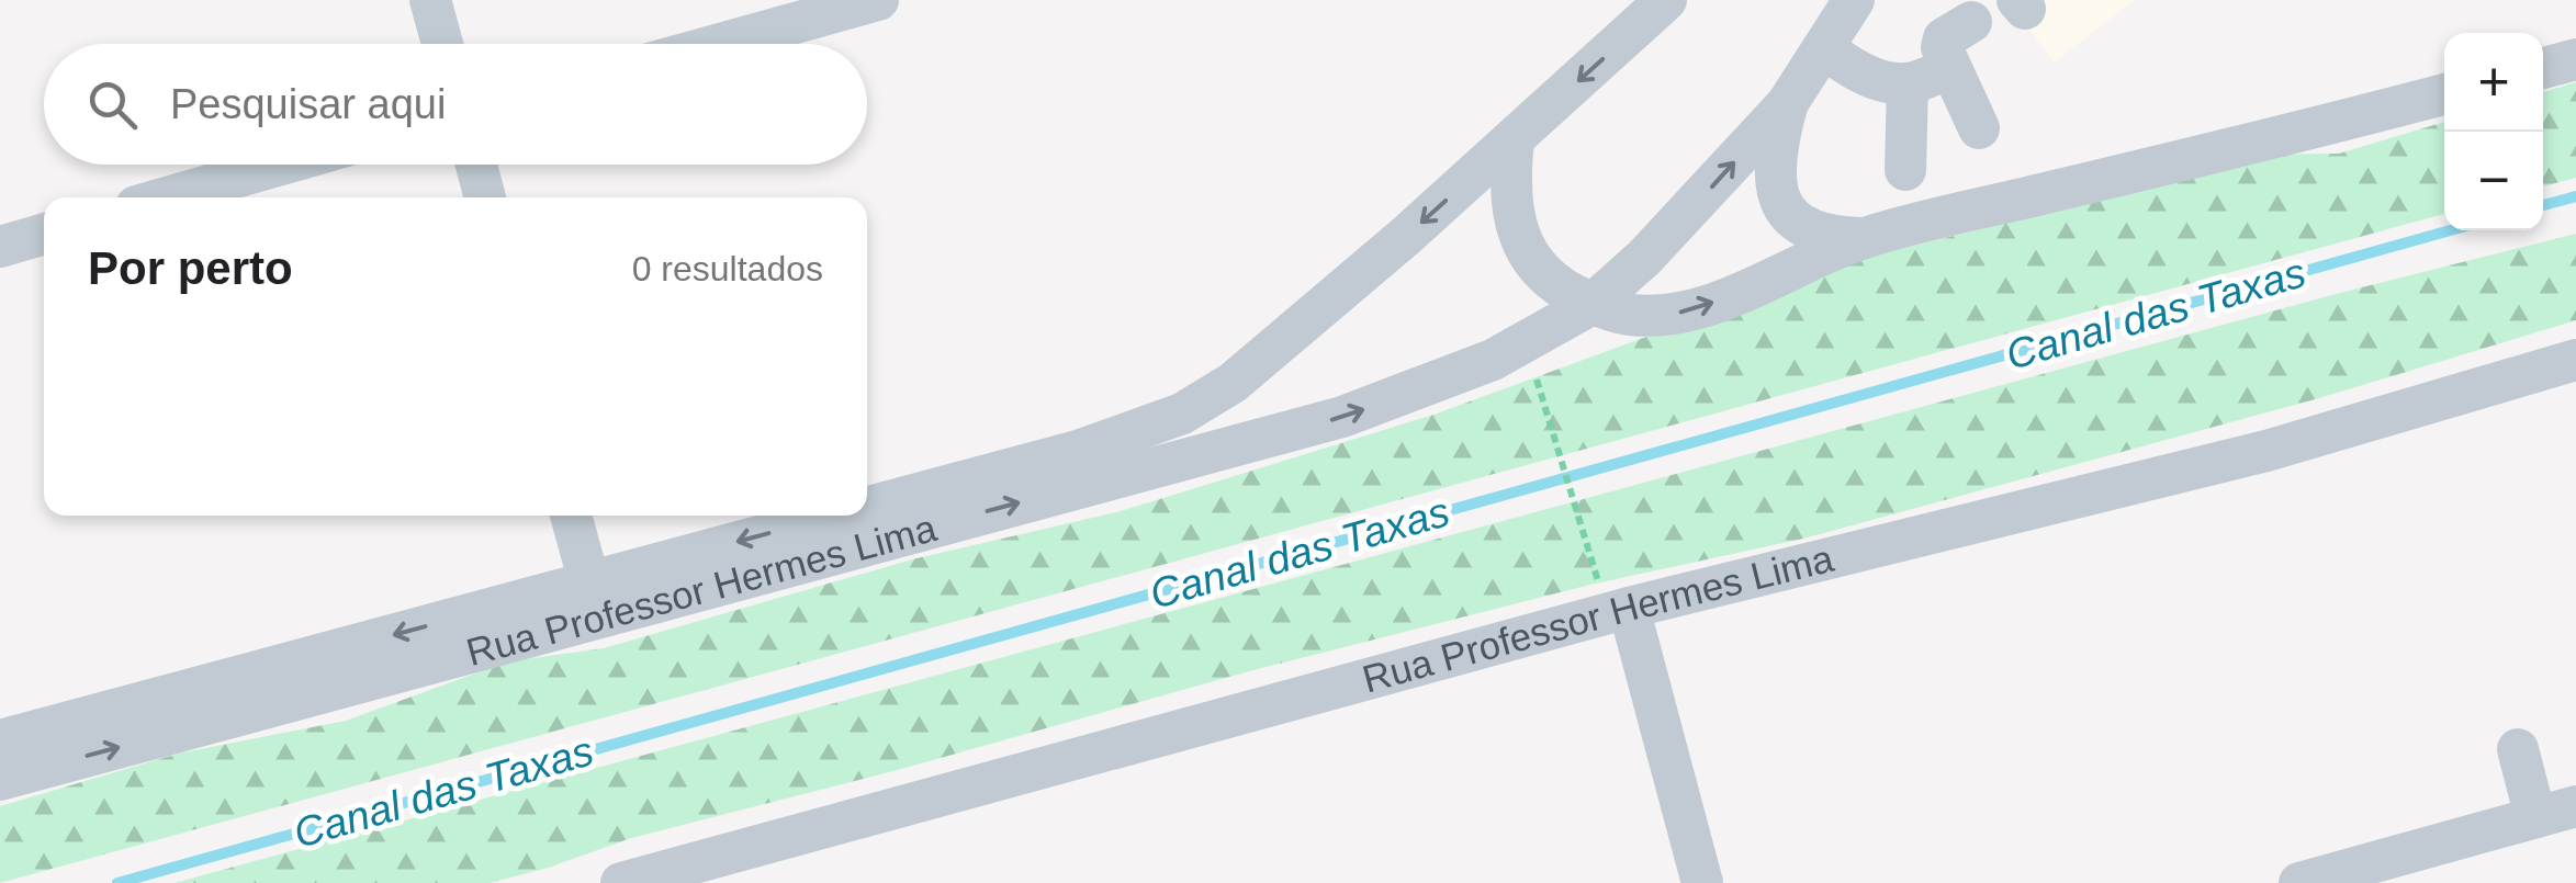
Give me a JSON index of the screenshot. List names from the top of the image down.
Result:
{
  "streets": {
    "street": ["Rua Professor Hermes Lima"]
  },
  "water": ["Canal das Taxas"],
  "page": {
    "map_buttons": ["+", "−"],
    "search": "Pesquisar aqui",
    "heading": ["Por perto", "0 resultados"]
  }
}
